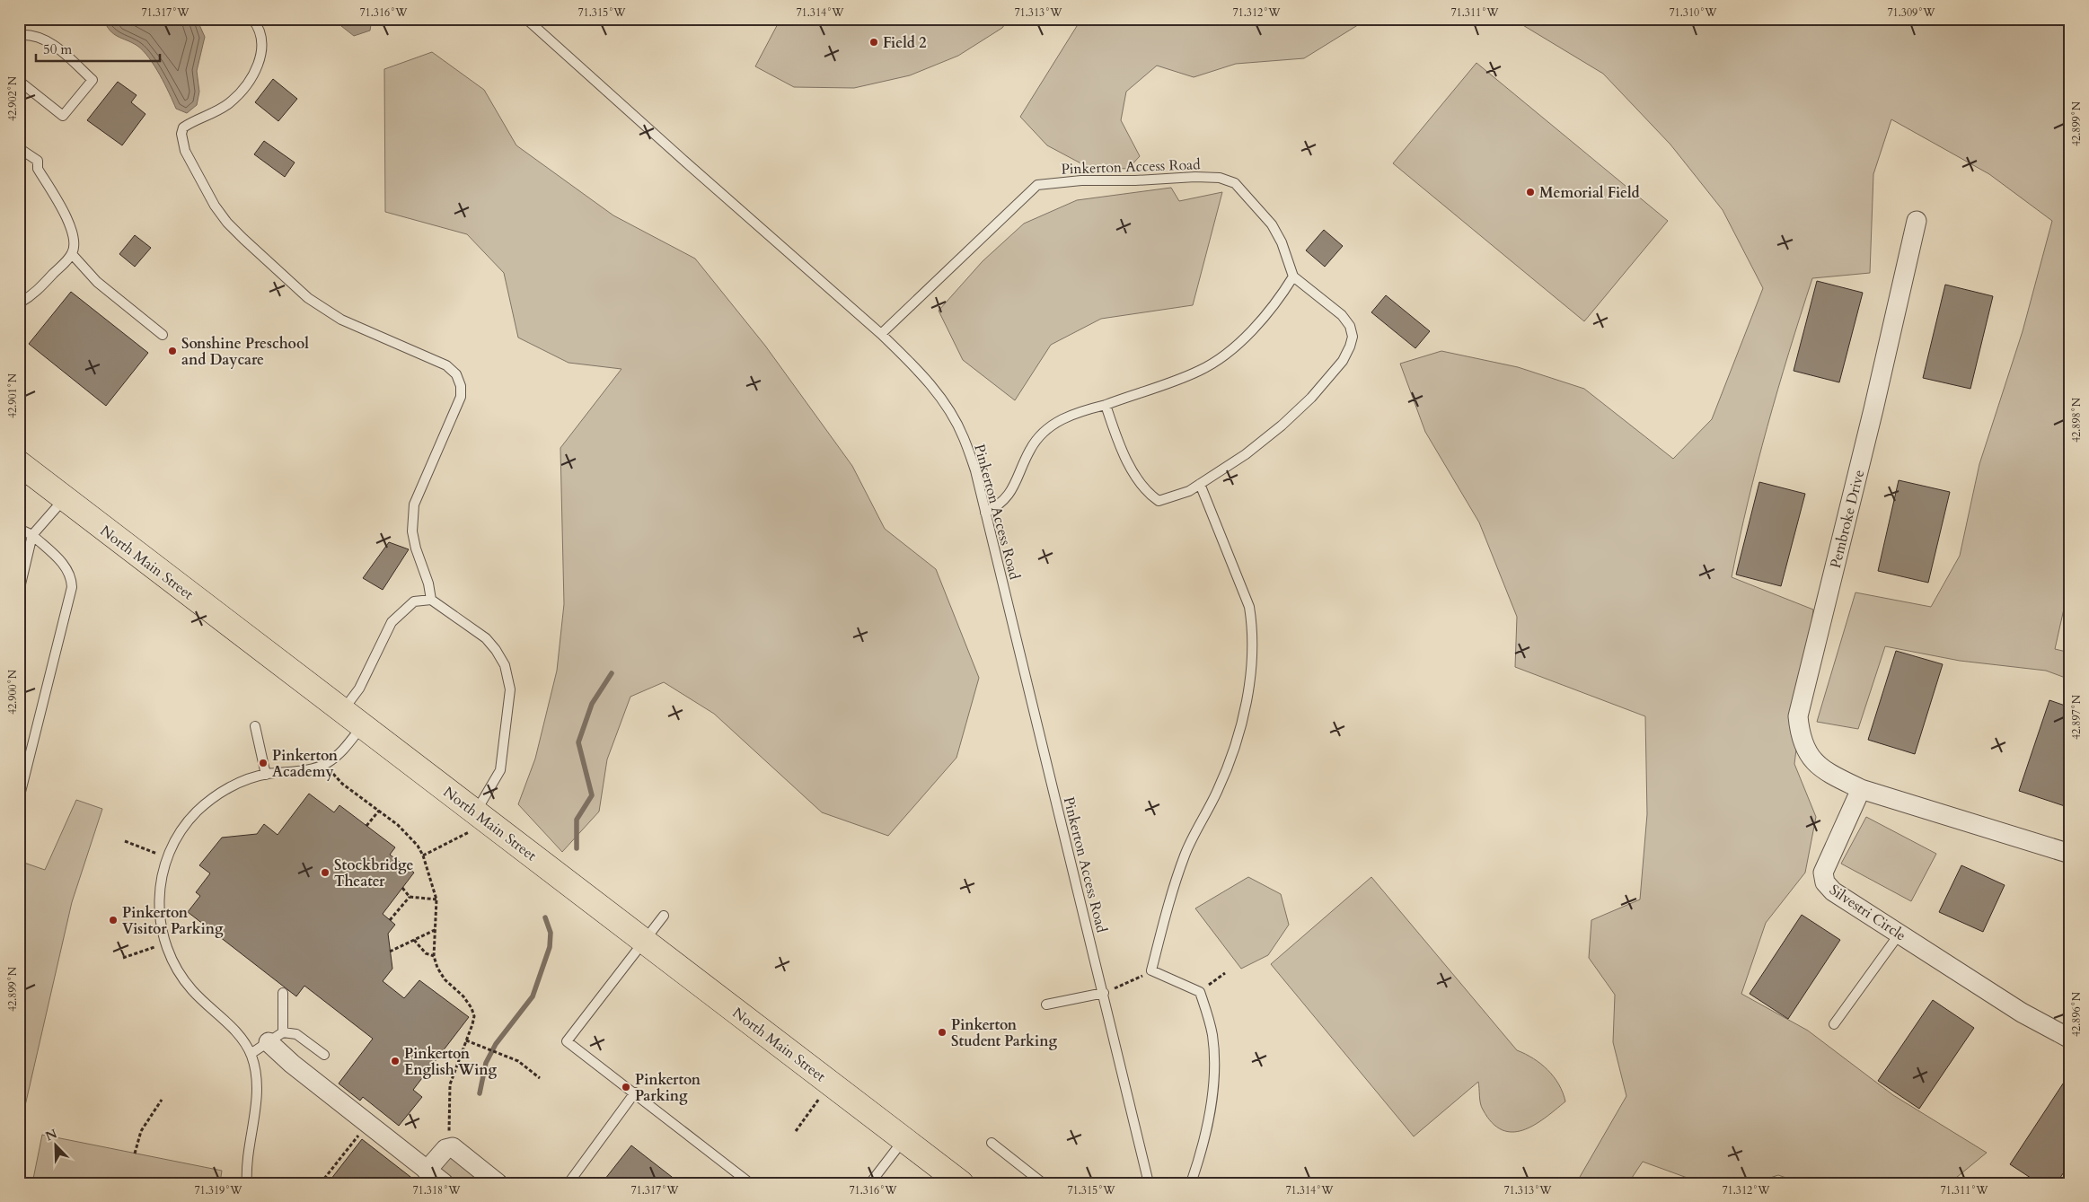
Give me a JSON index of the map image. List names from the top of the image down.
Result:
{
  "streets": {
    "main road": ["North Main Street"],
    "street": ["Pembroke Drive", "Silvestri Circle"],
    "lane": ["Pinkerton Access Road"]
  },
  "crossings": [
    ["Pembroke Drive", "Silvestri Circle"]
  ],
  "places": [
    "Field 2",
    "Memorial Field",
    "Sonshine Preschool and Daycare",
    "Pinkerton Academy",
    "Stockbridge Theater",
    "Pinkerton Visitor Parking",
    "Pinkerton Student Parking",
    "Pinkerton English Wing",
    "Pinkerton Parking"
  ],
  "scale_bar": "50 m",
  "north": "top left",
  "coordinates": [
    "71.317°W",
    "71.316°W",
    "71.315°W",
    "71.314°W",
    "71.313°W",
    "71.312°W",
    "71.311°W",
    "71.310°W",
    "71.309°W",
    "42.902°N",
    "42.899°N",
    "42.901°N",
    "42.898°N",
    "42.900°N",
    "42.897°N",
    "42.896°N",
    "71.319°W",
    "71.318°W"
  ]
}
